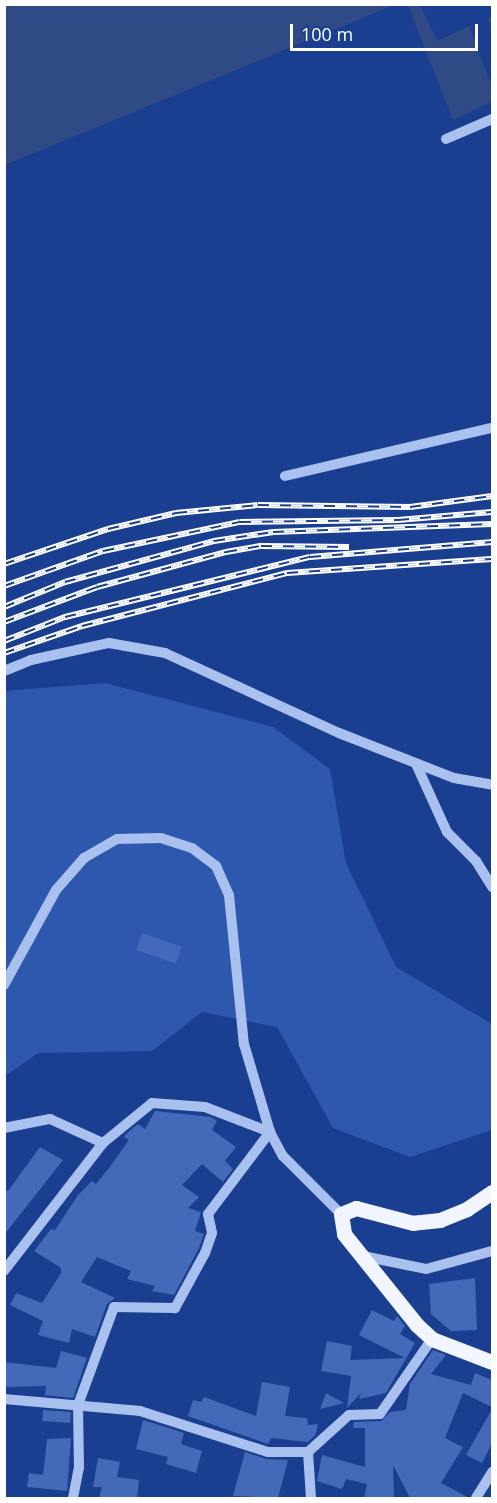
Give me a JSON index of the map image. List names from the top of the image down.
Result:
{
  "scale_bar": "100 m"
}
